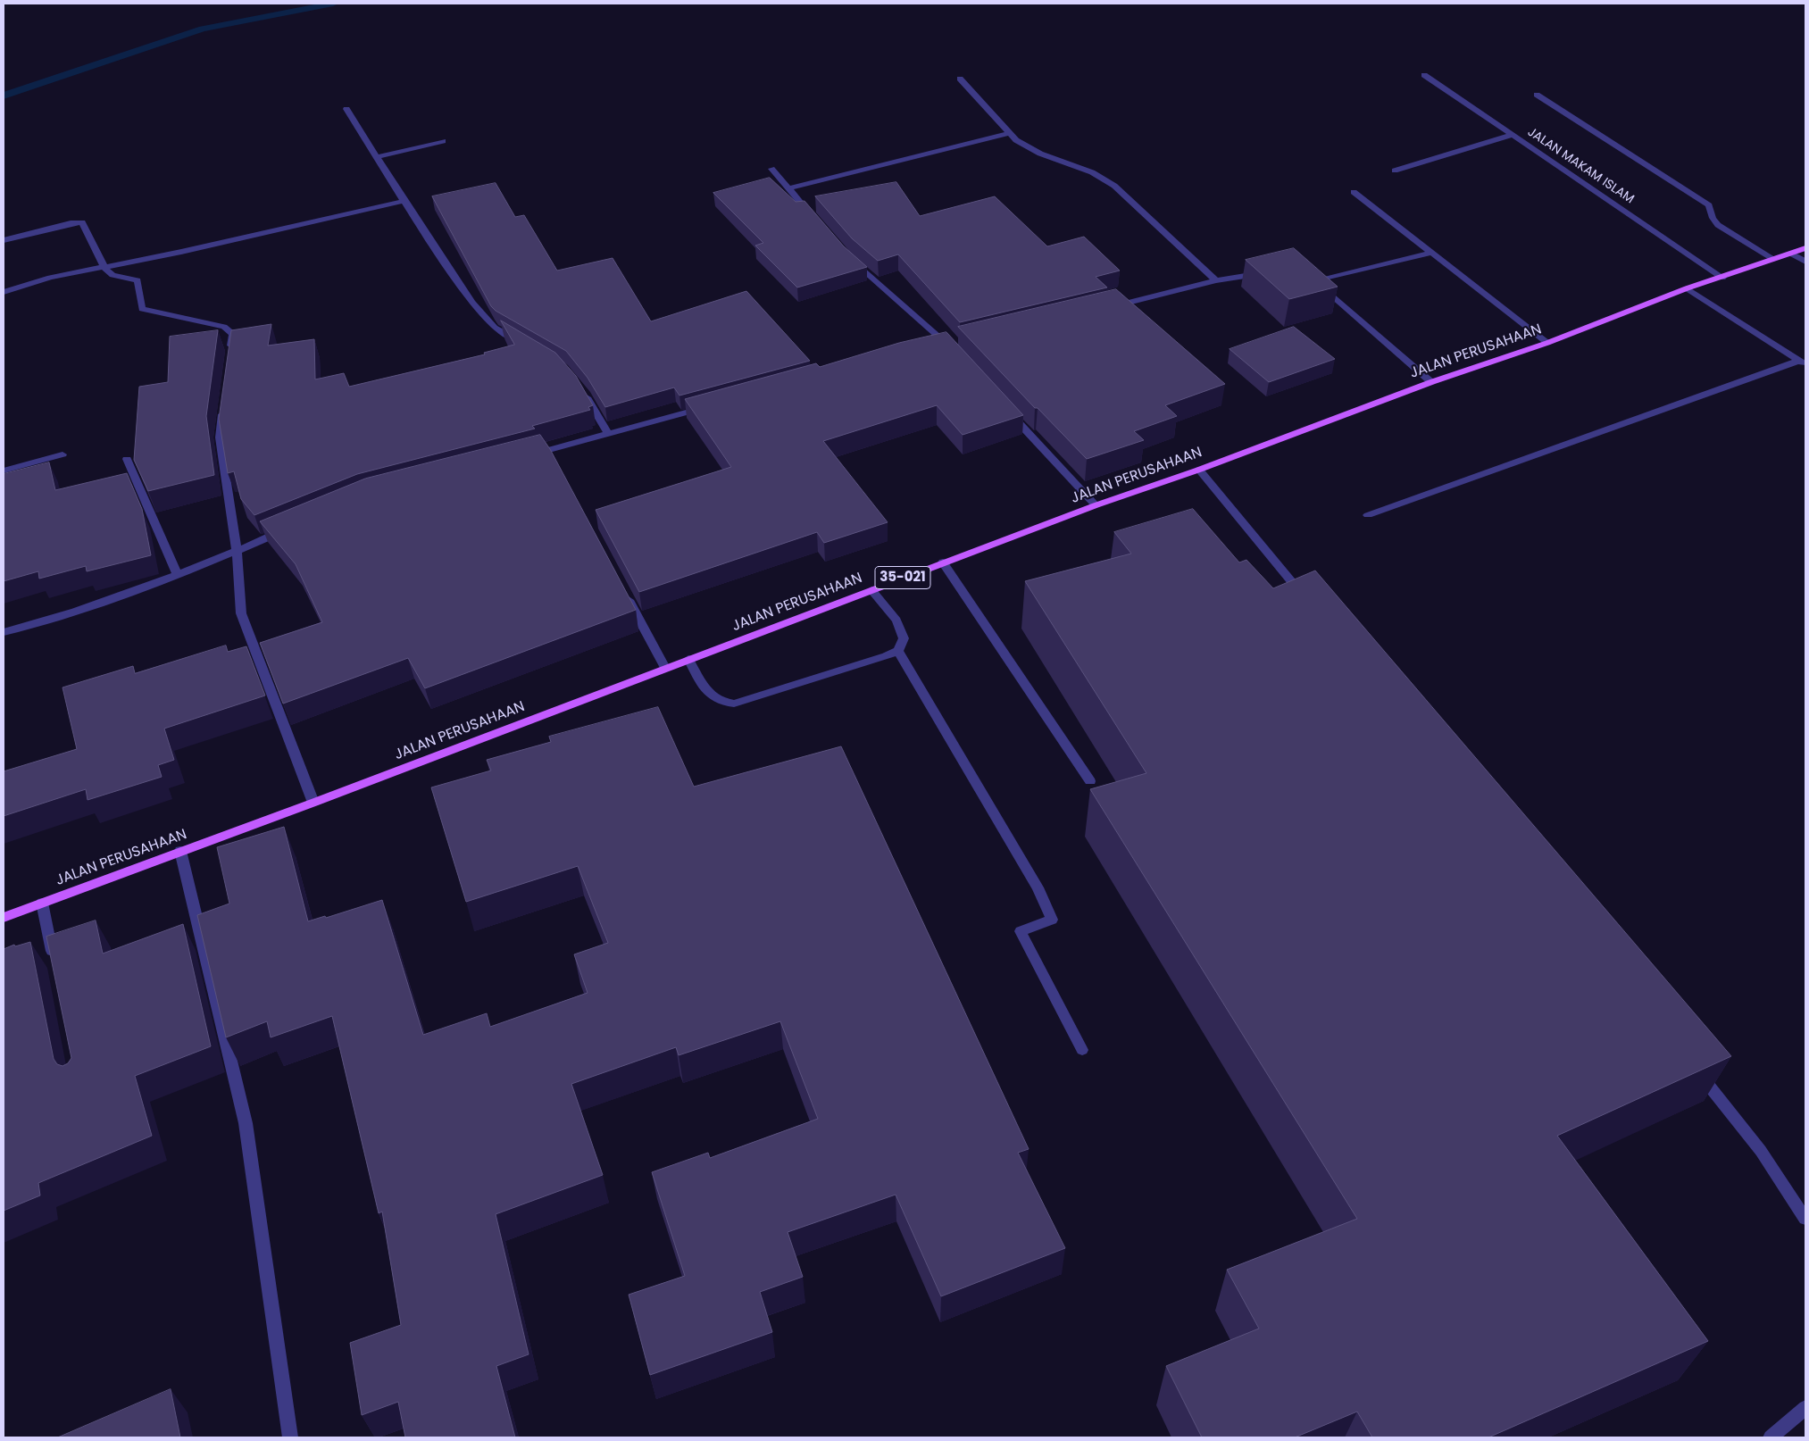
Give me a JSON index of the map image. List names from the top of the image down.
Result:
{
  "streets": {
    "main road": ["JALAN PERUSAHAAN", "35-021"],
    "street": ["JALAN MAKAM ISLAM"]
  },
  "crossings": [
    ["JALAN MAKAM ISLAM", "JALAN PERUSAHAAN"]
  ]
}
